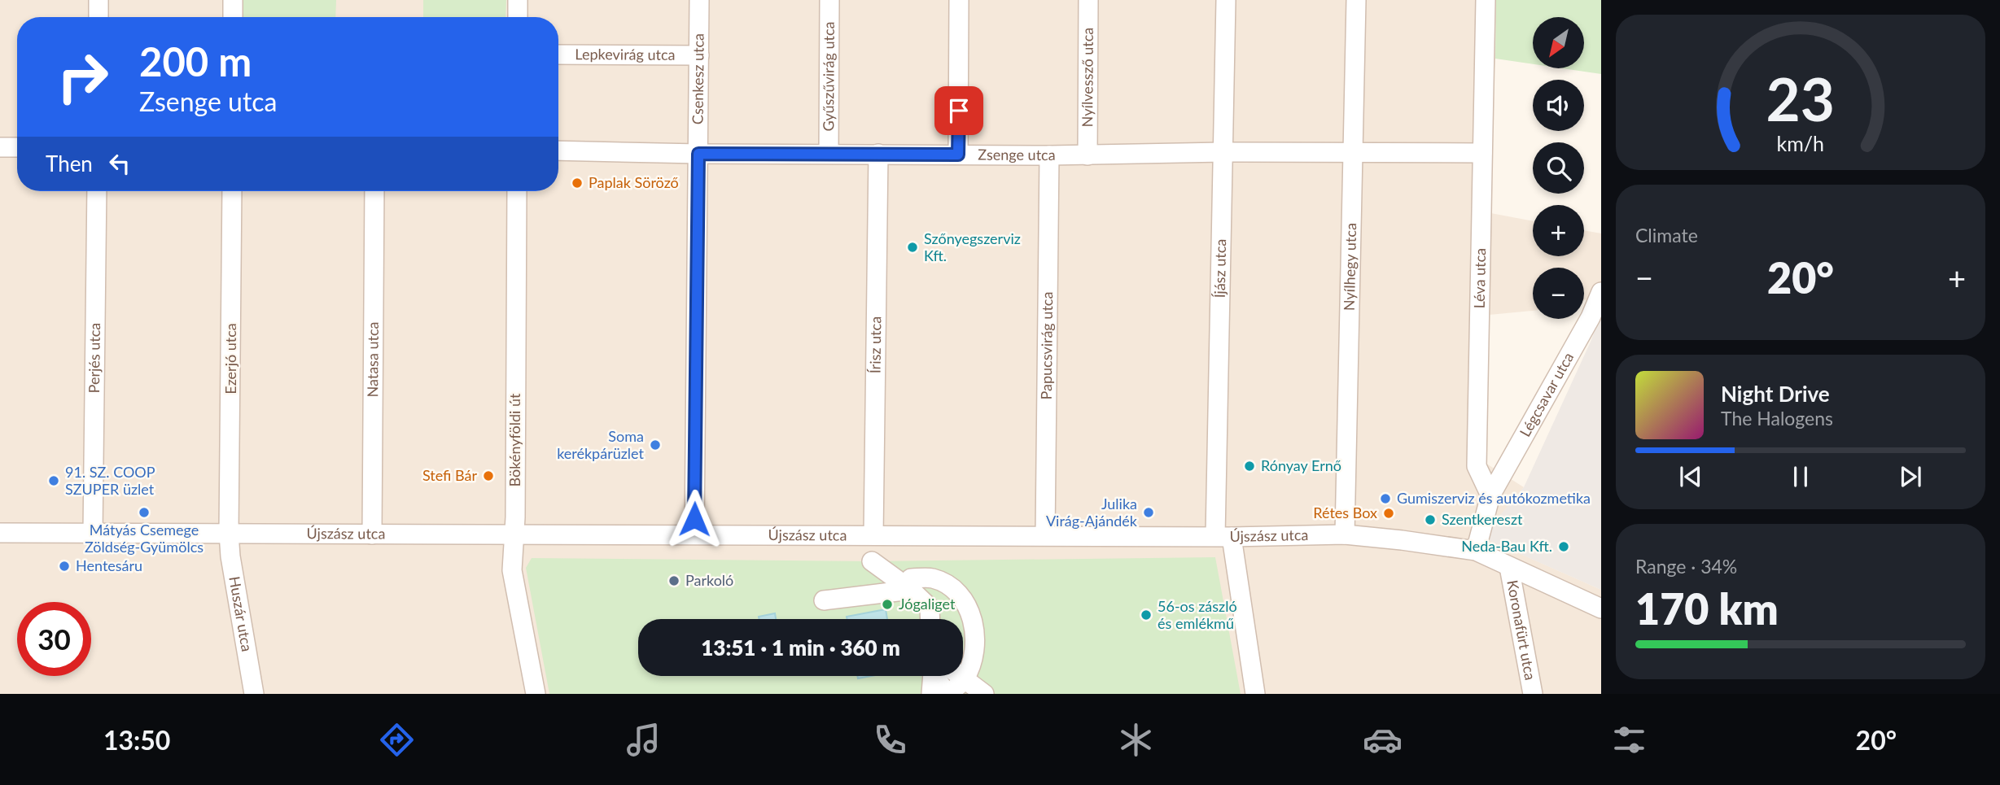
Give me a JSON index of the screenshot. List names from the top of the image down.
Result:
{
  "streets": {
    "street": [
      "Lepkevirág utca",
      "Gyűszűvirág utca",
      "Nyílvessző utca",
      "Csenkesz utca",
      "Zsenge utca",
      "Nyílhegy utca",
      "Íjász utca",
      "Léva utca",
      "Írisz utca",
      "Papucsvirág utca",
      "Perjés utca",
      "Ezerjó utca",
      "Natasa utca",
      "Légcsavar utca",
      "Bökényföldi út",
      "Újszász utca",
      "Huszár utca",
      "Koronafürt utca"
    ]
  },
  "crossings": [
    ["Lepkevirág utca", "Csenkesz utca"],
    ["Gyűszűvirág utca", "Zsenge utca"],
    ["Nyílvessző utca", "Zsenge utca"],
    ["Csenkesz utca", "Zsenge utca"],
    ["Csenkesz utca", "Újszász utca"],
    ["Zsenge utca", "Nyílhegy utca"],
    ["Zsenge utca", "Íjász utca"],
    ["Zsenge utca", "Léva utca"],
    ["Zsenge utca", "Írisz utca"],
    ["Zsenge utca", "Papucsvirág utca"],
    ["Nyílhegy utca", "Újszász utca"],
    ["Íjász utca", "Újszász utca"],
    ["Léva utca", "Légcsavar utca"],
    ["Írisz utca", "Újszász utca"],
    ["Papucsvirág utca", "Újszász utca"],
    ["Perjés utca", "Újszász utca"],
    ["Ezerjó utca", "Újszász utca"],
    ["Ezerjó utca", "Huszár utca"],
    ["Natasa utca", "Újszász utca"],
    ["Bökényföldi út", "Újszász utca"],
    ["Újszász utca", "Huszár utca"],
    ["Újszász utca", "Koronafürt utca"]
  ],
  "places": [
    "Paplak Söröző",
    "Szőnyegszerviz Kft.",
    "Soma kerékpárüzlet",
    "Rónyay Ernő",
    "Stefi Bár",
    "91. SZ. COOP SZUPER üzlet",
    "Gumiszerviz és autókozmetika",
    "Mátyás Csemege Zöldség-Gyümölcs",
    "Julika Virág-Ajándék",
    "Rétes Box",
    "Szentkereszt",
    "Neda-Bau Kft.",
    "Hentesáru",
    "Parkoló",
    "Jógaliget",
    "56-os zászló és emlékmű"
  ],
  "north": "bottom left",
  "page": {
    "map_buttons": ["+", "−"],
    "turn": ["200 m", "Zsenge utca"],
    "then": "Then",
    "tile": [
      "Climate",
      ["Range · 34%", "170 km"]
    ],
    "heat": ["−", "20°", "+"],
    "song": ["Night Drive", "The Halogens"],
    "limit": "30",
    "trip": "13:51 · 1 min · 360 m",
    "tabs": ["13:50", "20°"],
    "gauge": ["23", "km/h"]
  }
}
